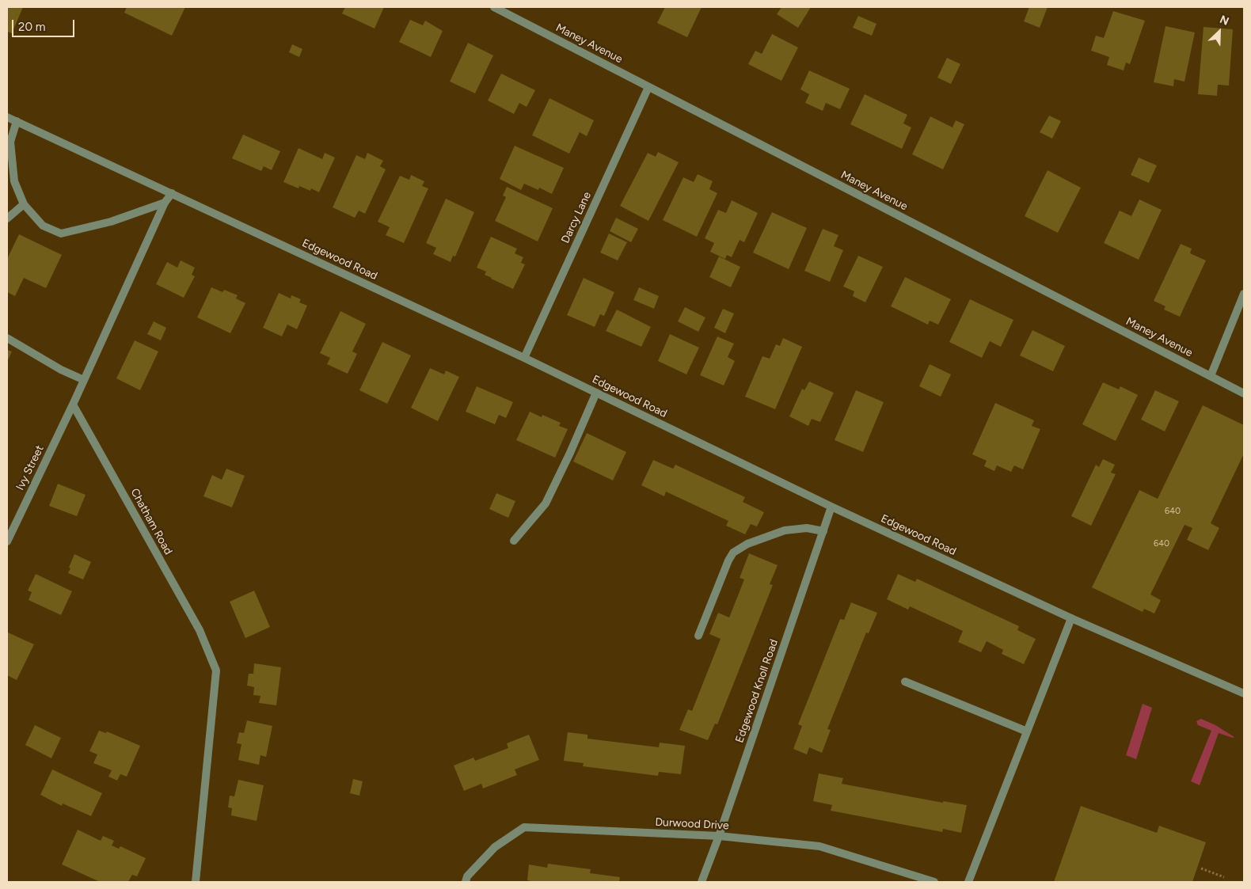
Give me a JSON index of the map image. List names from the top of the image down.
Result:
{
  "streets": {
    "street": [
      "Maney Avenue",
      "Darcy Lane",
      "Edgewood Road",
      "Ivy Street",
      "Chatham Road",
      "Edgewood Knoll Road",
      "Durwood Drive"
    ]
  },
  "crossings": [
    ["Maney Avenue", "Darcy Lane"],
    ["Darcy Lane", "Edgewood Road"],
    ["Edgewood Road", "Edgewood Knoll Road"],
    ["Ivy Street", "Chatham Road"],
    ["Edgewood Knoll Road", "Durwood Drive"]
  ],
  "house_numbers": ["640", "640"],
  "scale_bar": "20 m",
  "north": "top right"
}
